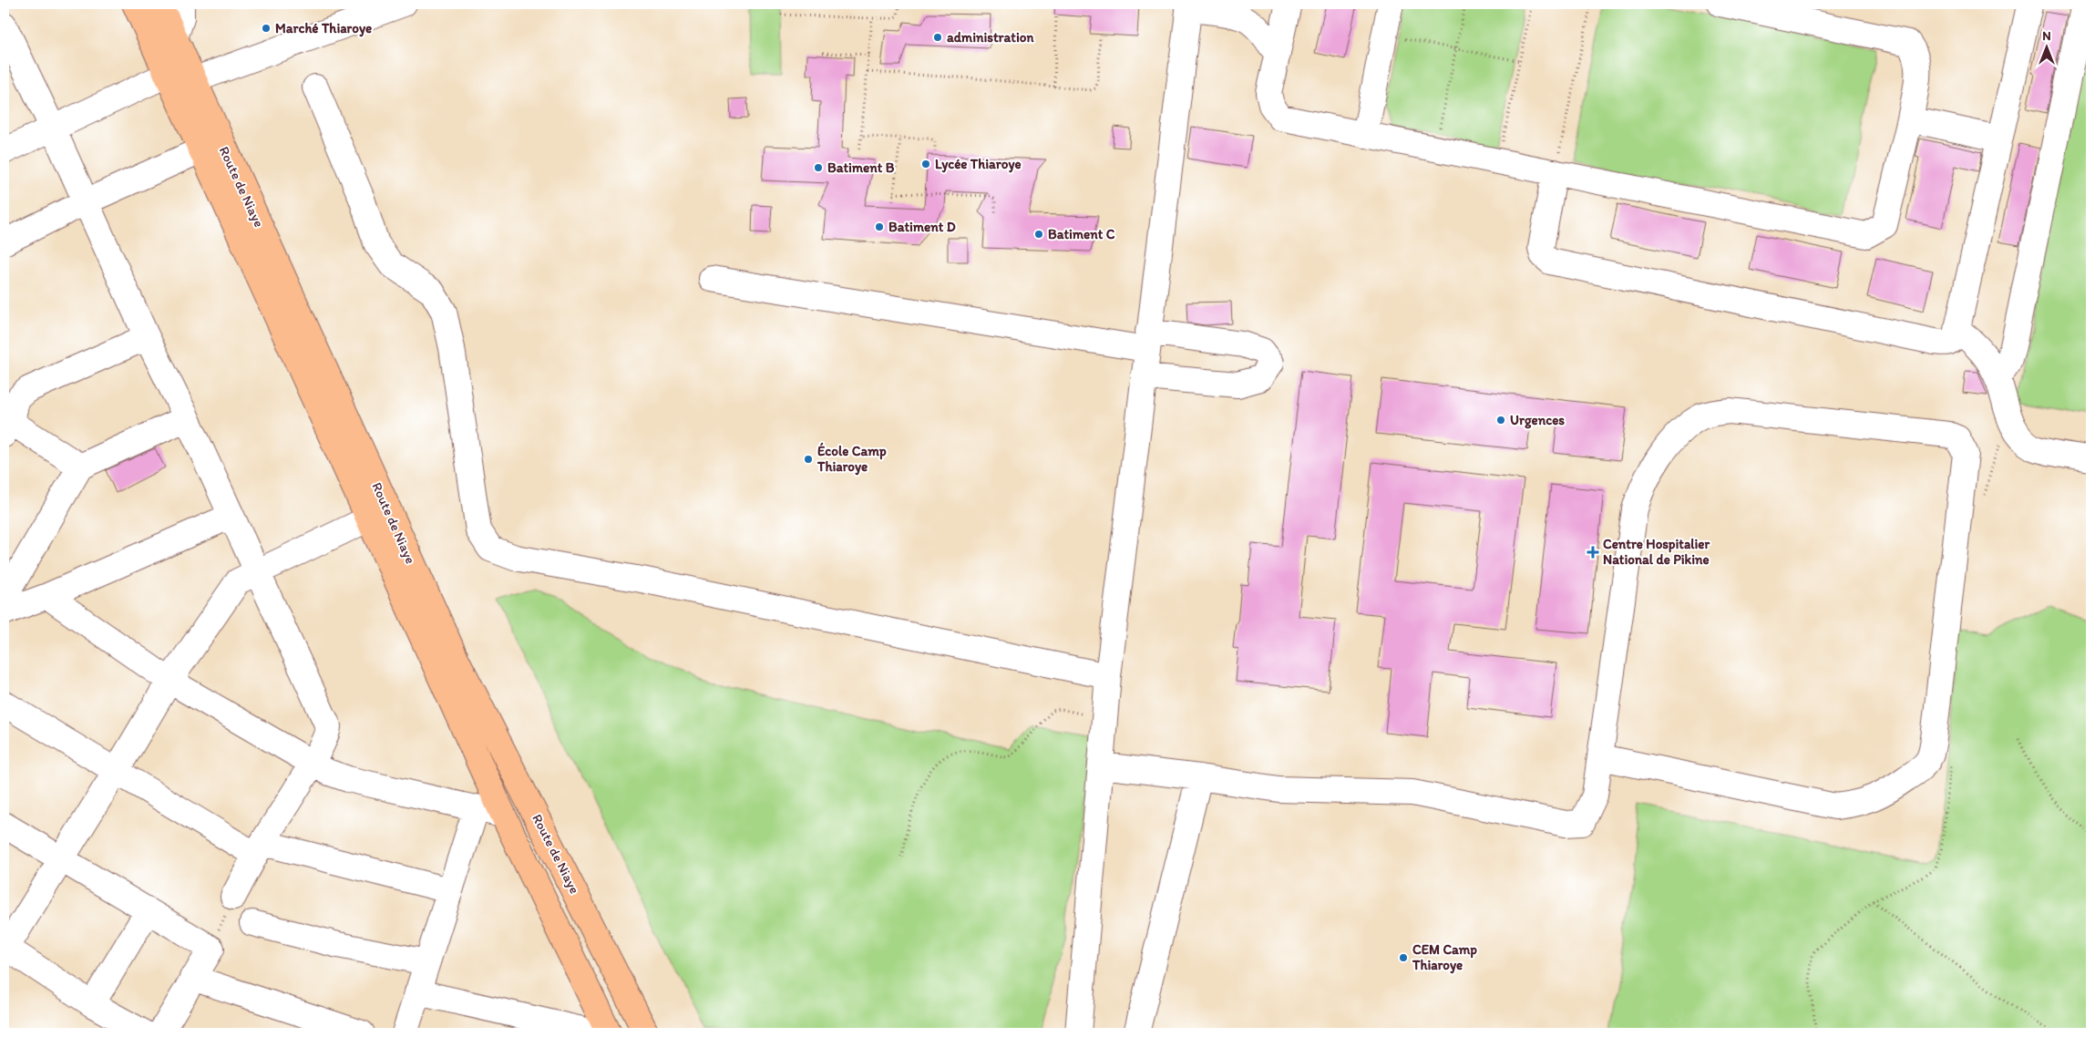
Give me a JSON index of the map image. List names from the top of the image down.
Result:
{
  "streets": {
    "main road": ["Route de Niaye"]
  },
  "places": {
    "other": [
      "Marché Thiaroye",
      "administration",
      "Lycée Thiaroye",
      "Batiment B",
      "Batiment D",
      "Batiment C",
      "Urgences",
      "École Camp Thiaroye",
      "CEM Camp Thiaroye"
    ],
    "health": ["Centre Hospitalier National de Pikine"]
  },
  "north": "top"
}
